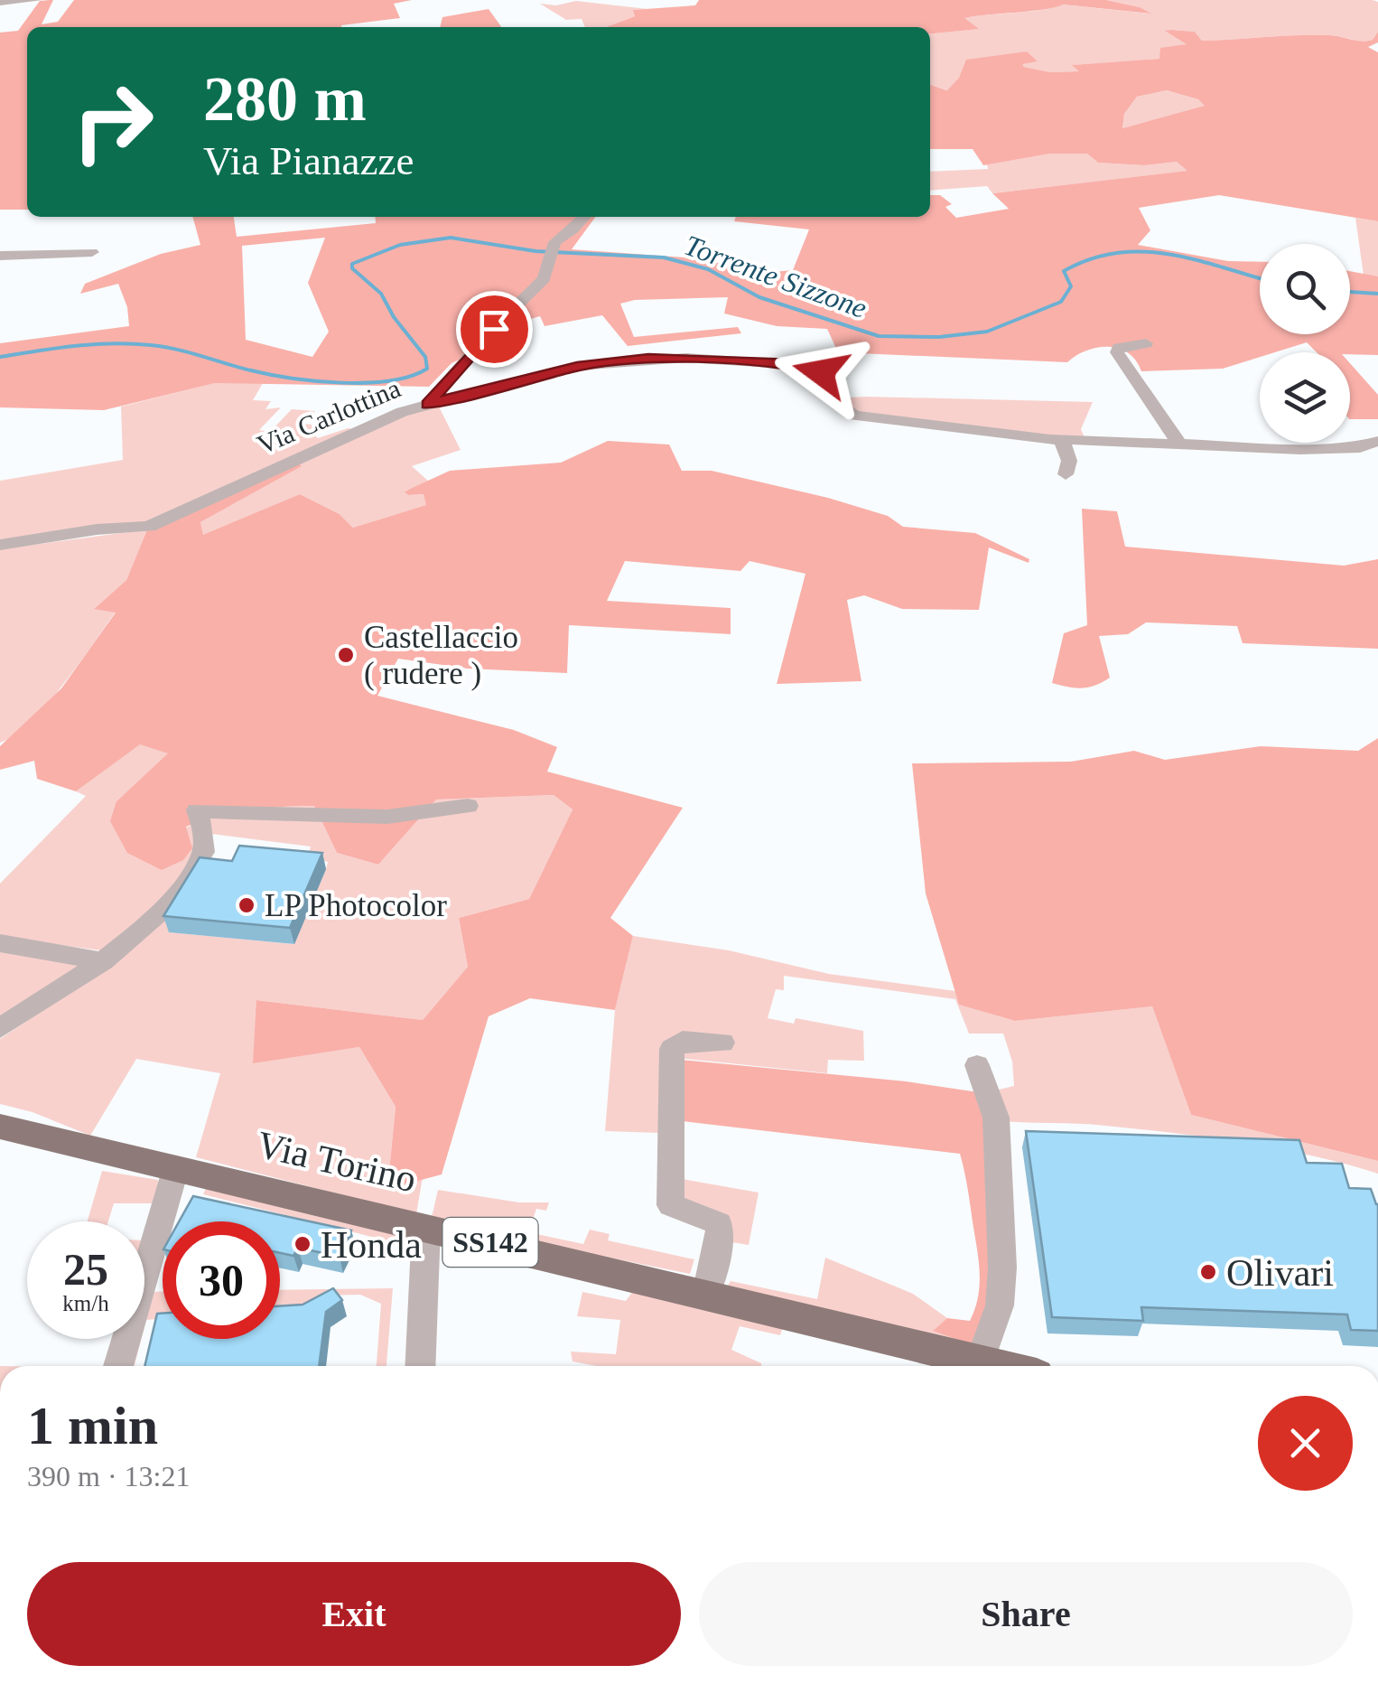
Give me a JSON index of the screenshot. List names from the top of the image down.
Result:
{
  "streets": {
    "main road": ["Via Torino", "SS142"],
    "street": ["Via Carlottina"]
  },
  "water": ["Torrente Sizzone"],
  "places": [
    "Castellaccio ( rudere )",
    "LP Photocolor",
    "Honda",
    "Olivari"
  ],
  "page": {
    "turn": ["280 m", "Via Pianazze"],
    "speed": "25 km/h",
    "limit": "30",
    "heading": ["1 min", "390 m · 13:21"],
    "buttons": ["Exit", "Share"]
  }
}
